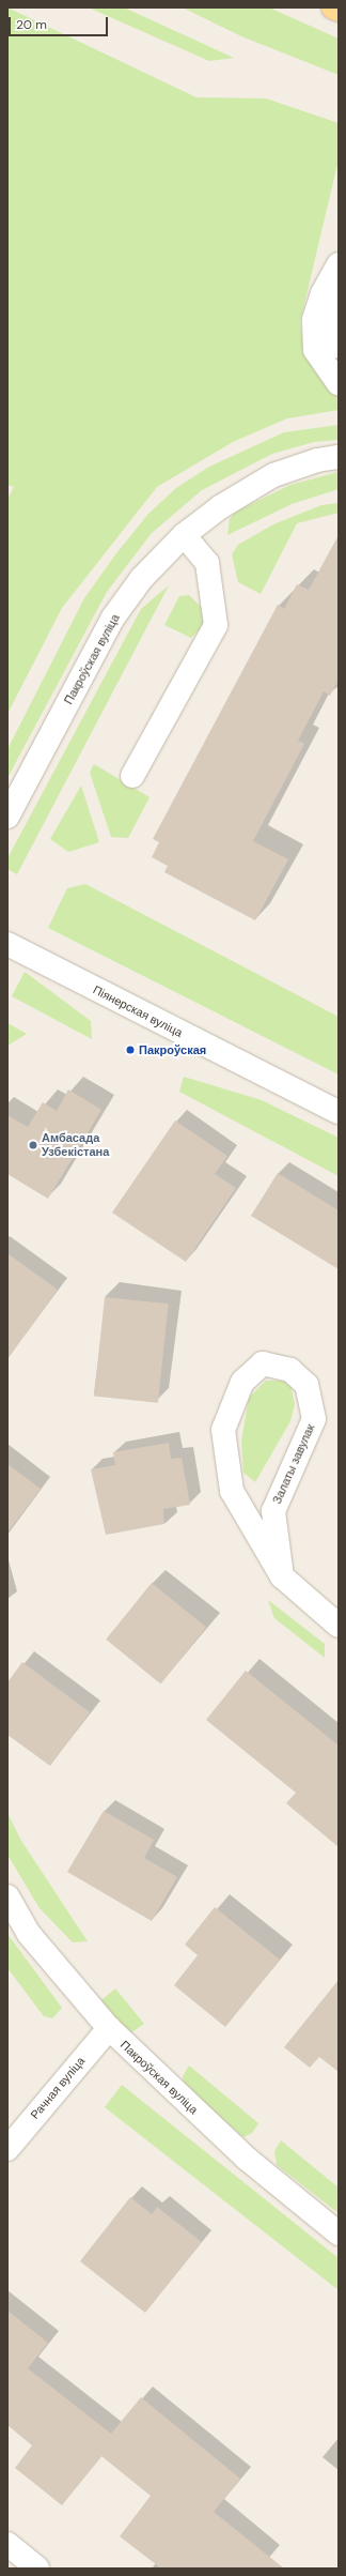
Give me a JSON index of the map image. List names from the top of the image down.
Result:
{
  "streets": {
    "street": [
      "Пакроўская вуліца",
      "Піянерская вуліца",
      "Залаты завулак",
      "Рачная вуліца"
    ]
  },
  "crossings": [
    ["Пакроўская вуліца", "Рачная вуліца"]
  ],
  "places": ["Пакроўская", "Амбасада Узбекістана"],
  "scale_bar": "20 m"
}
